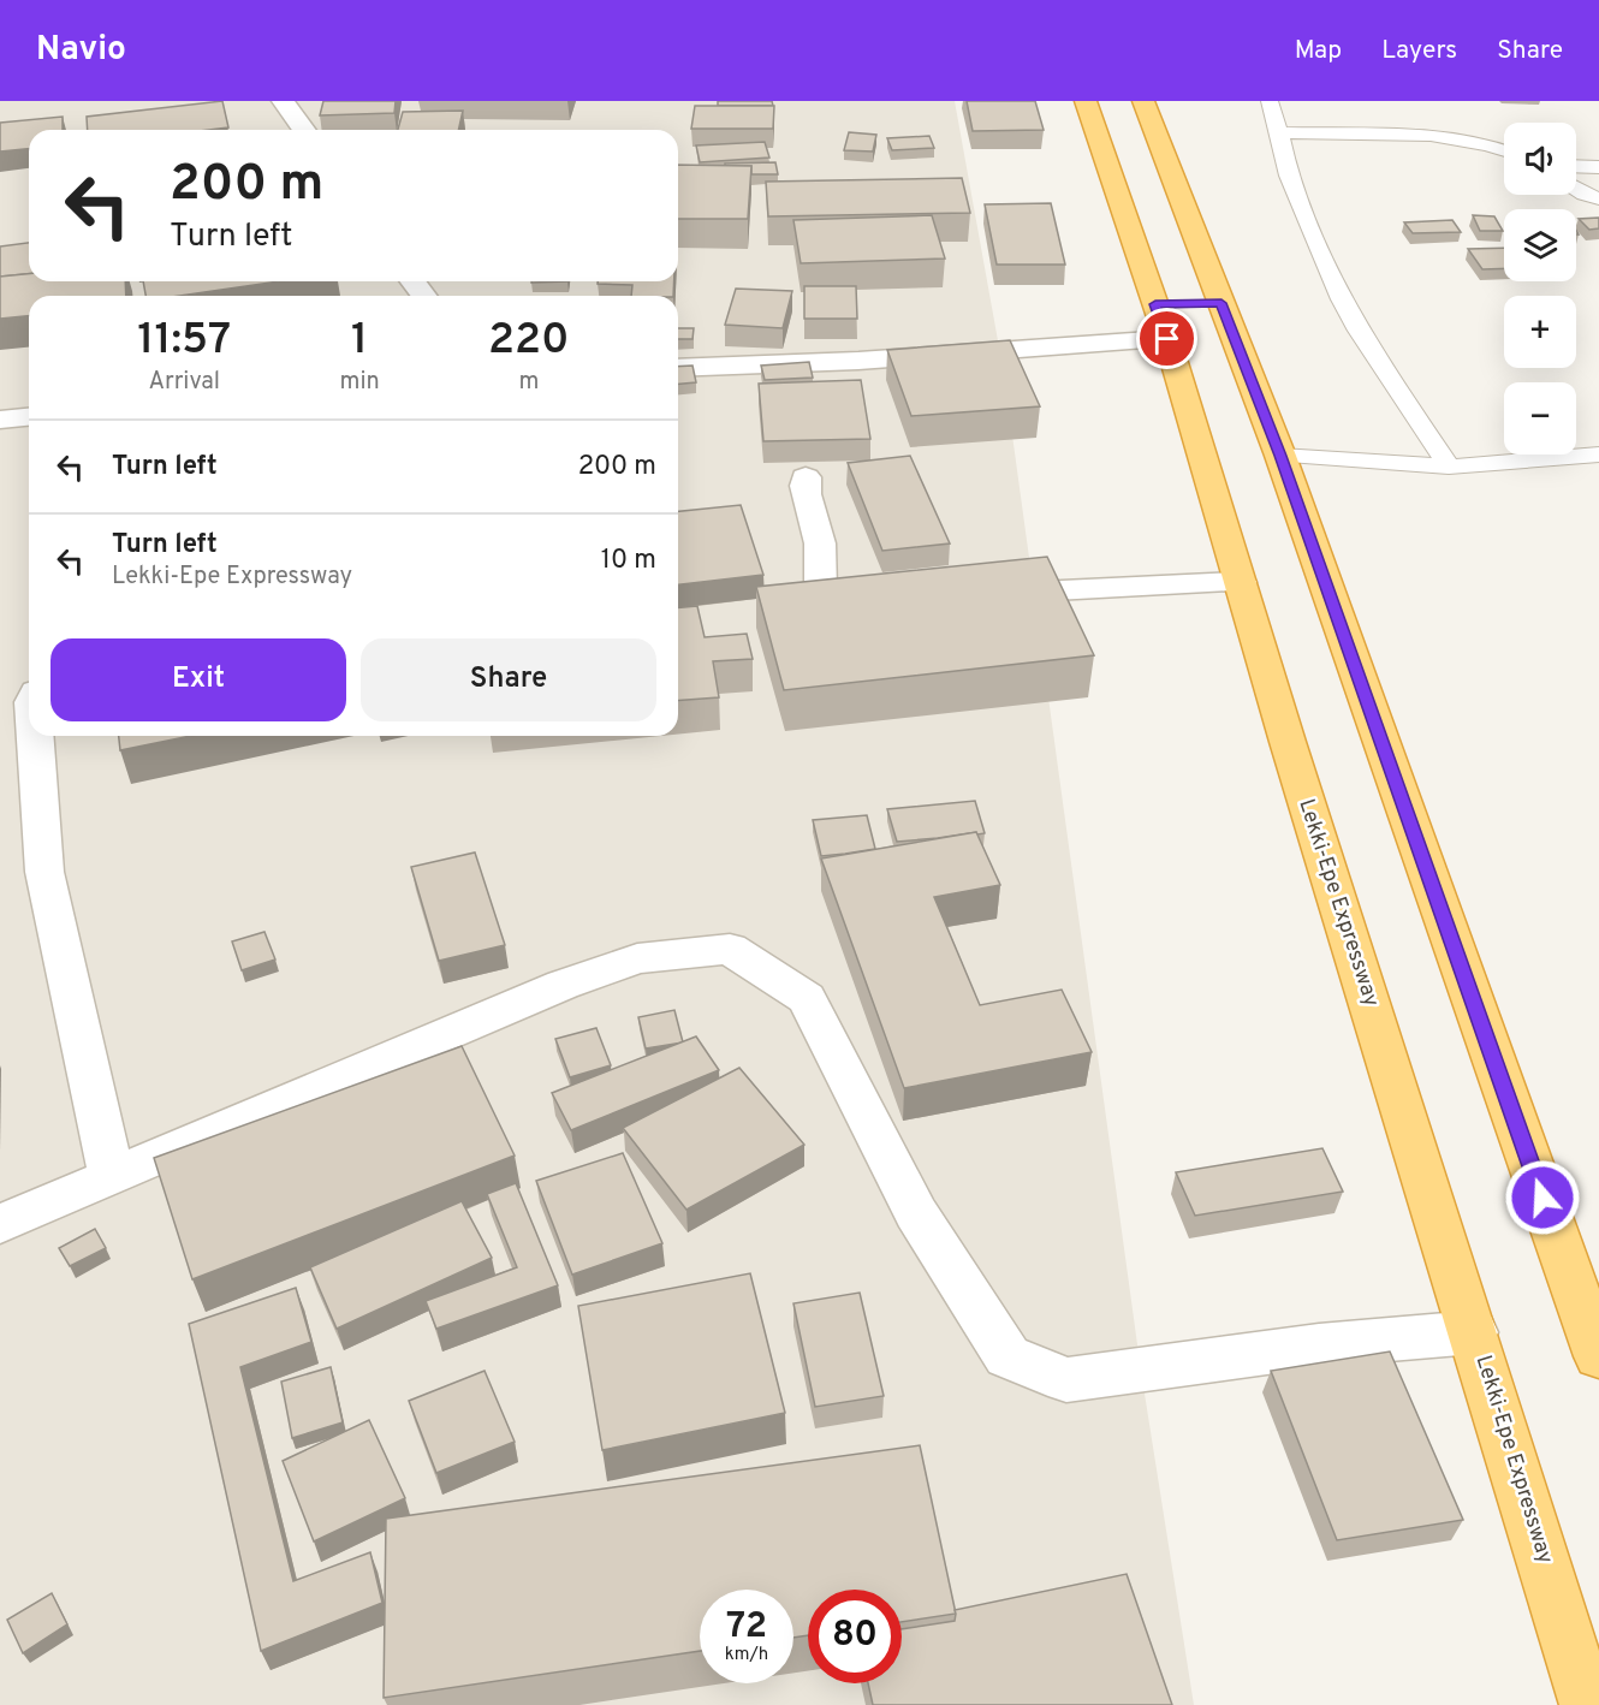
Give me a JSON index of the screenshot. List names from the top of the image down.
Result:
{
  "streets": {
    "highway": ["Lekki-Epe Expressway"]
  },
  "page": {
    "header": "Navio",
    "nav": ["Map", "Layers", "Share"],
    "map_buttons": ["+", "−"],
    "turn": ["200 m", "Turn left"],
    "eta": [
      "11:57",
      "Arrival",
      "1",
      "min",
      "220",
      "m"
    ],
    "list": [
      {
        "name": "Turn left",
        "value": "200 m"
      },
      {
        "name": "Turn left",
        "note": "Lekki-Epe Expressway",
        "value": "10 m"
      }
    ],
    "buttons": ["Exit", "Share"],
    "speed": "72 km/h",
    "limit": "80"
  }
}
